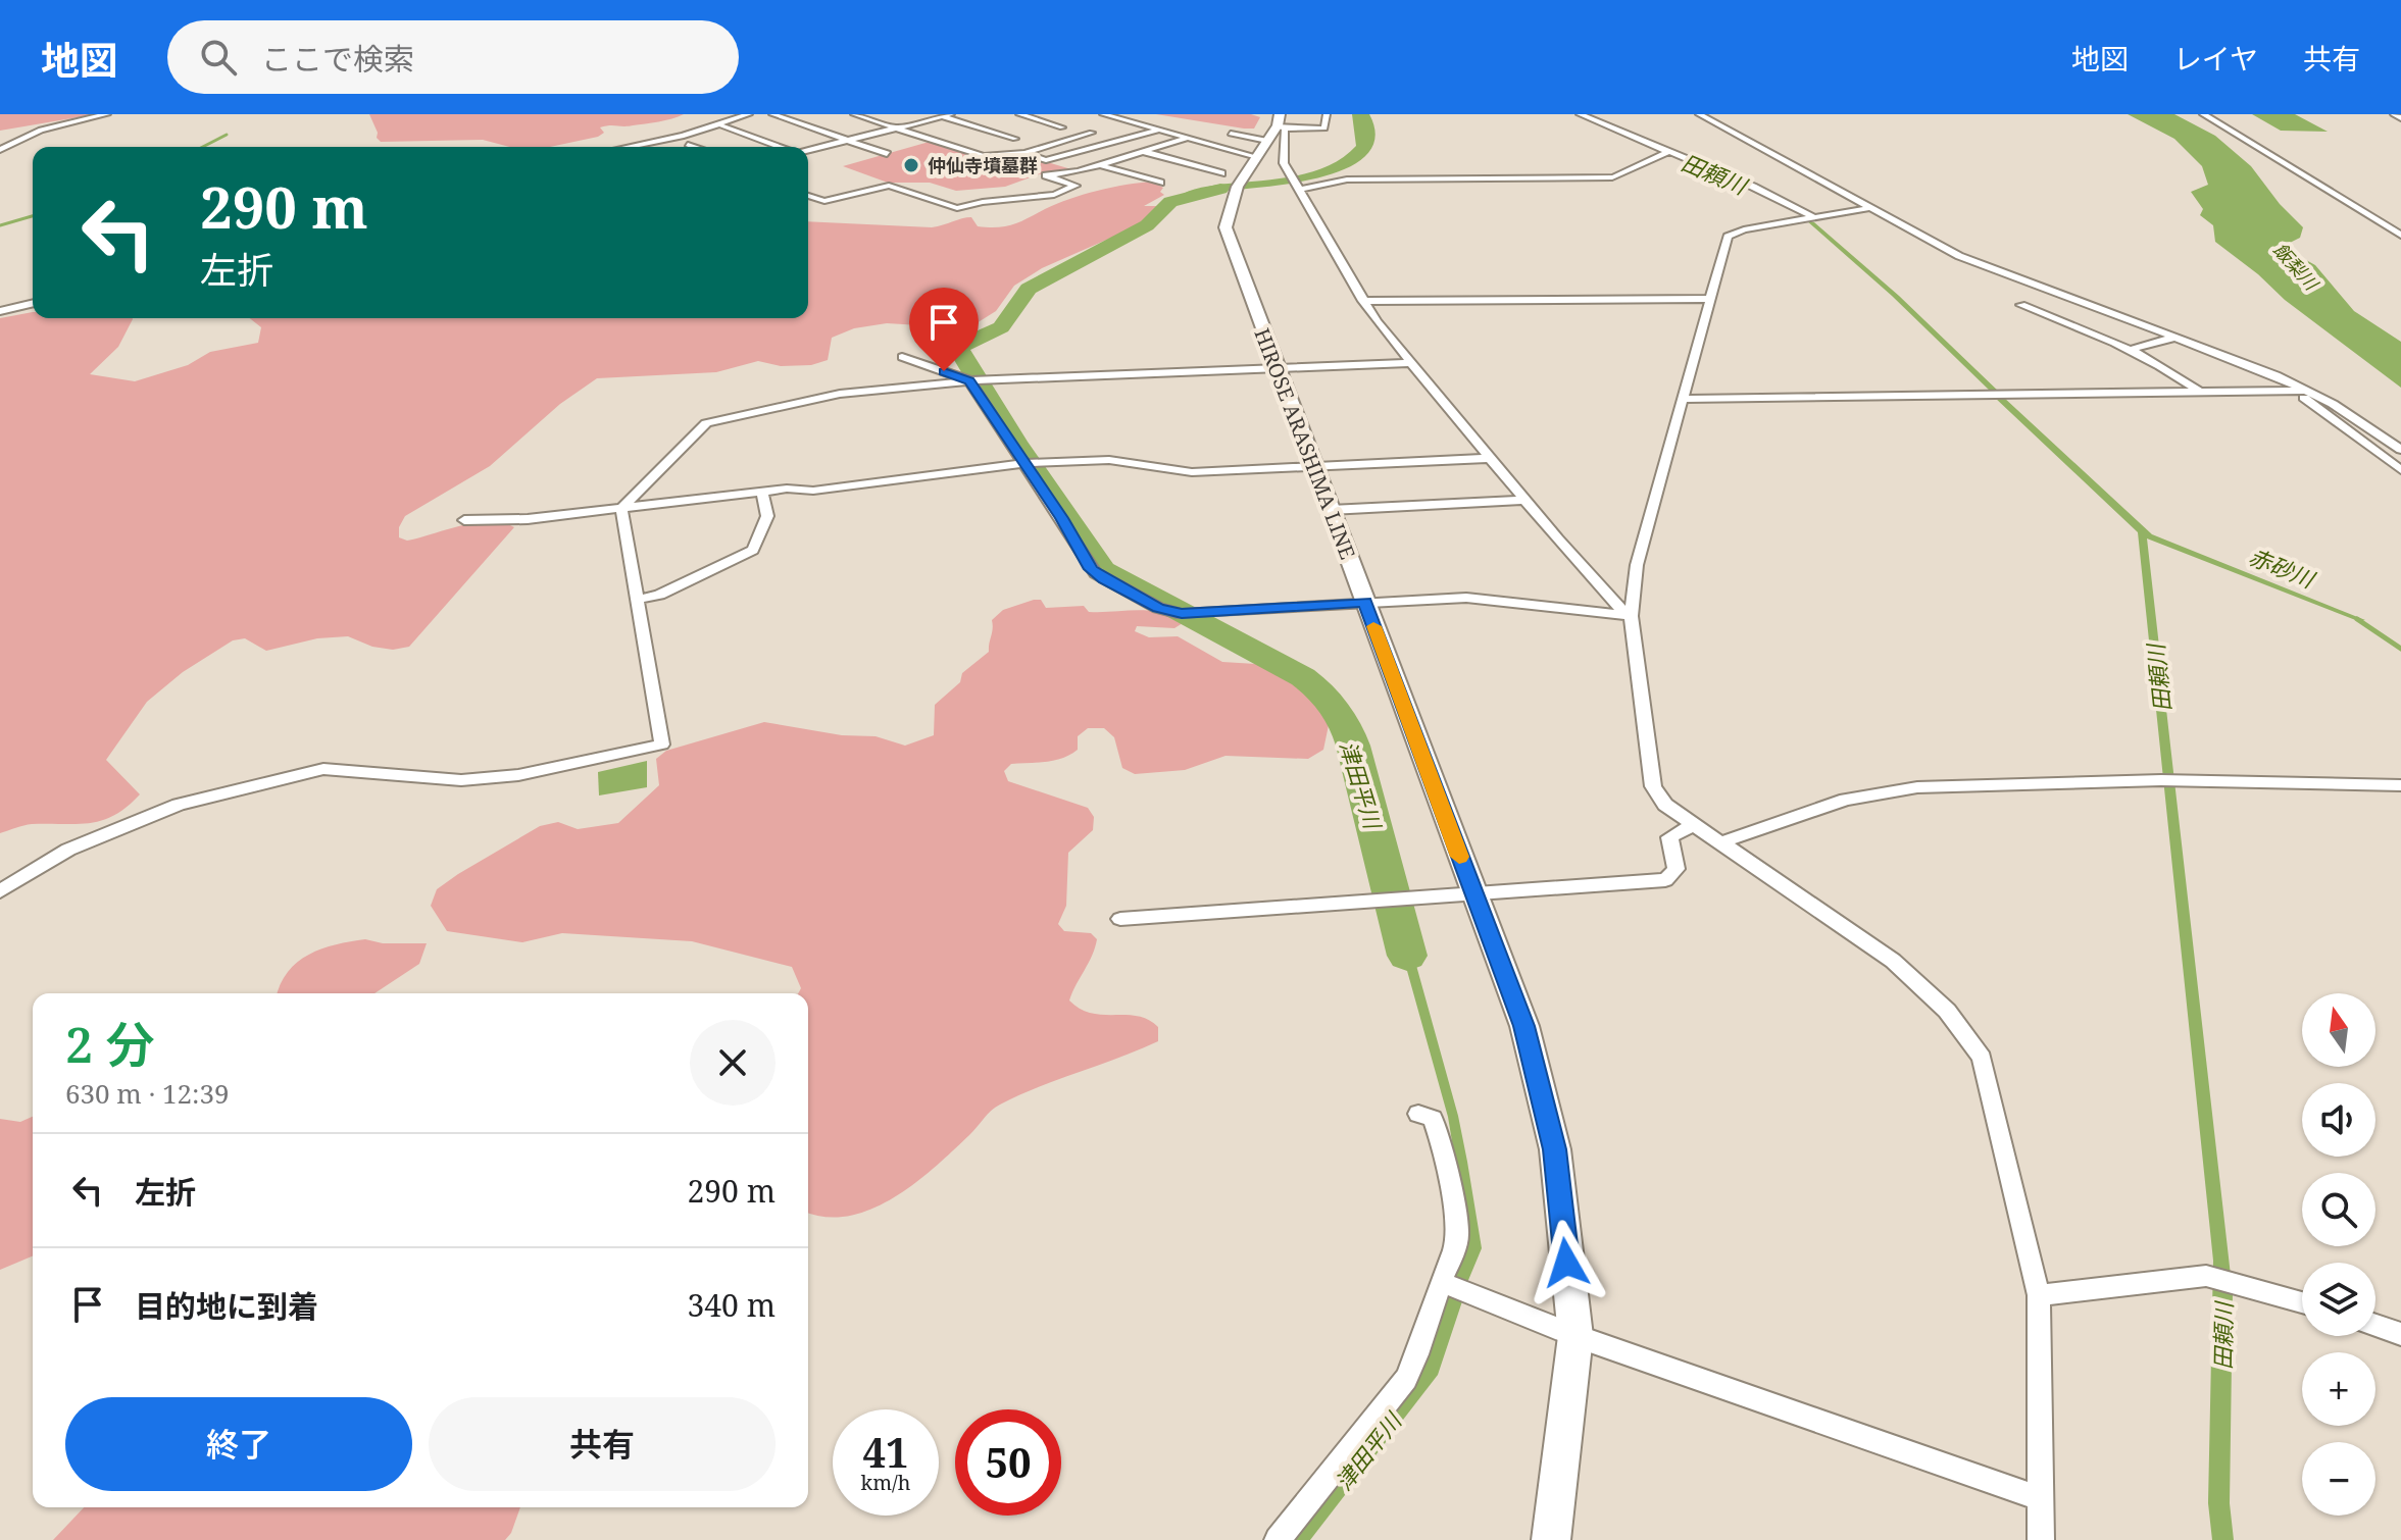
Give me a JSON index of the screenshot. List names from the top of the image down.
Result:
{
  "streets": {
    "main road": ["HIROSE ARASHIMA LINE"]
  },
  "water": [
    "田頼川",
    "飯梨川",
    "赤砂川",
    "津田平川"
  ],
  "places": ["仲仙寺墳墓群"],
  "north": "top",
  "page": {
    "header": "地図",
    "search": "ここで検索",
    "nav": ["地図", "レイヤ", "共有"],
    "turn": ["290 m", "左折"],
    "map_buttons": ["+", "−"],
    "heading": ["2 分", "630 m · 12:39"],
    "list": [
      {
        "name": "左折",
        "value": "290 m"
      },
      {
        "name": "目的地に到着",
        "value": "340 m"
      }
    ],
    "buttons": ["終了", "共有"],
    "speed": "41 km/h",
    "limit": "50"
  }
}
